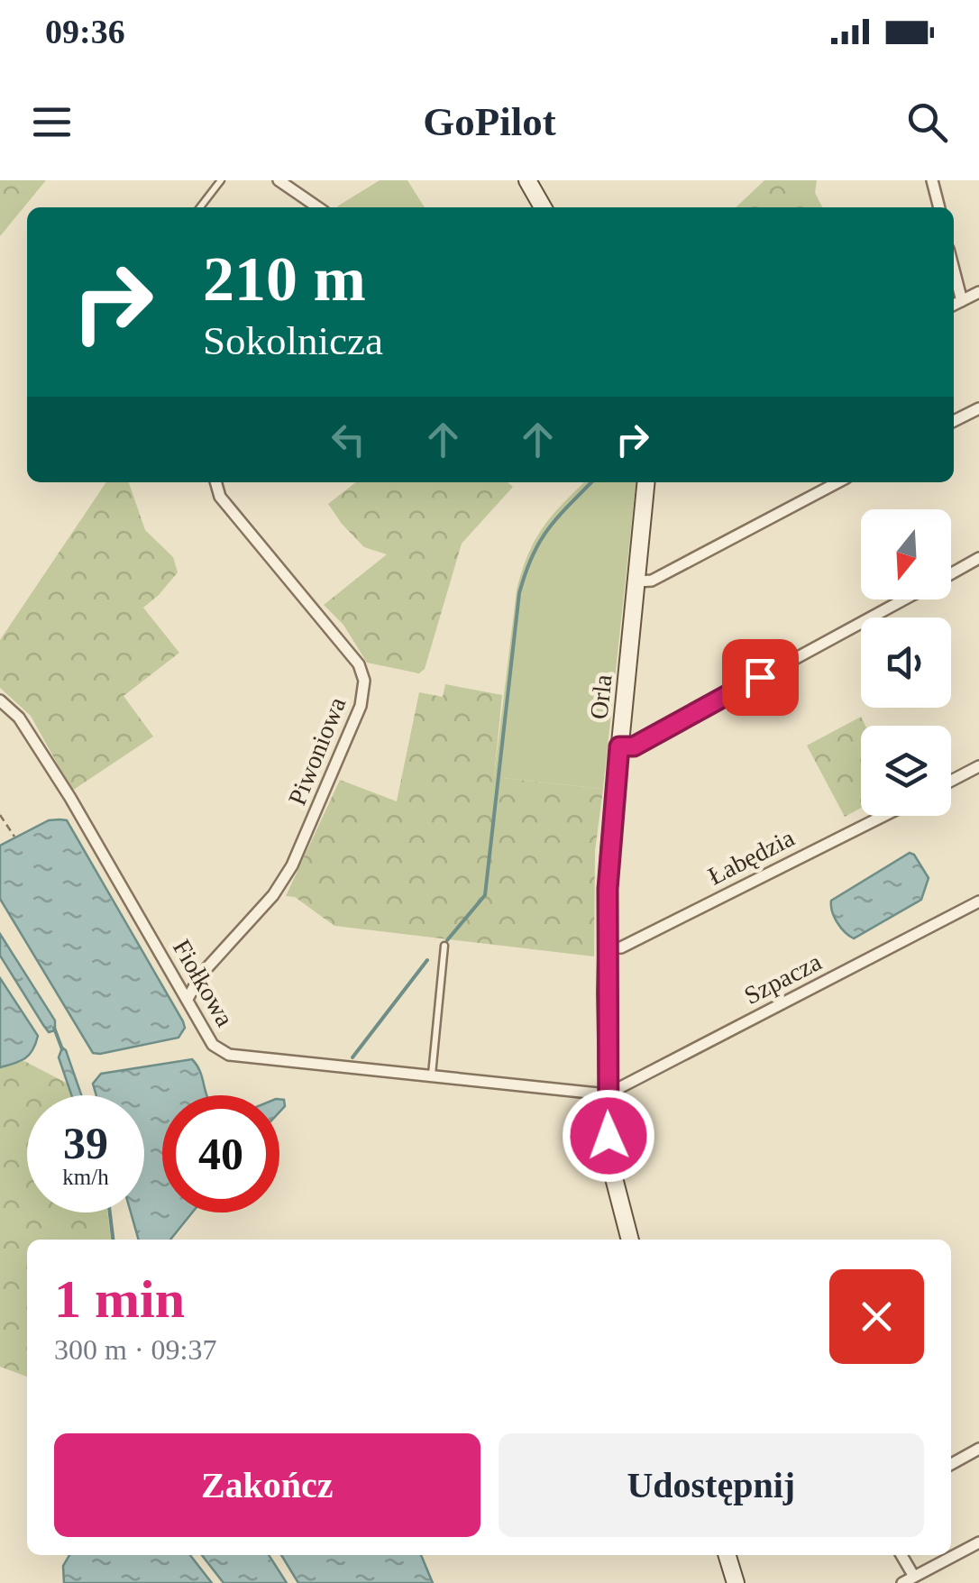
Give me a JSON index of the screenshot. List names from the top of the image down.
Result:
{
  "streets": {
    "street": [
      "Orla",
      "Piwoniowa",
      "Łabędzia",
      "Szpacza",
      "Fiołkowa"
    ]
  },
  "crossings": [
    ["Orla", "Łabędzia"],
    ["Orla", "Szpacza"],
    ["Orla", "Fiołkowa"],
    ["Piwoniowa", "Fiołkowa"],
    ["Szpacza", "Fiołkowa"]
  ],
  "north": "bottom",
  "page": {
    "status": "09:36",
    "header": "GoPilot",
    "turn": ["210 m", "Sokolnicza"],
    "speed": "39 km/h",
    "limit": "40",
    "heading": ["1 min", "300 m · 09:37"],
    "buttons": ["Zakończ", "Udostępnij"]
  }
}
